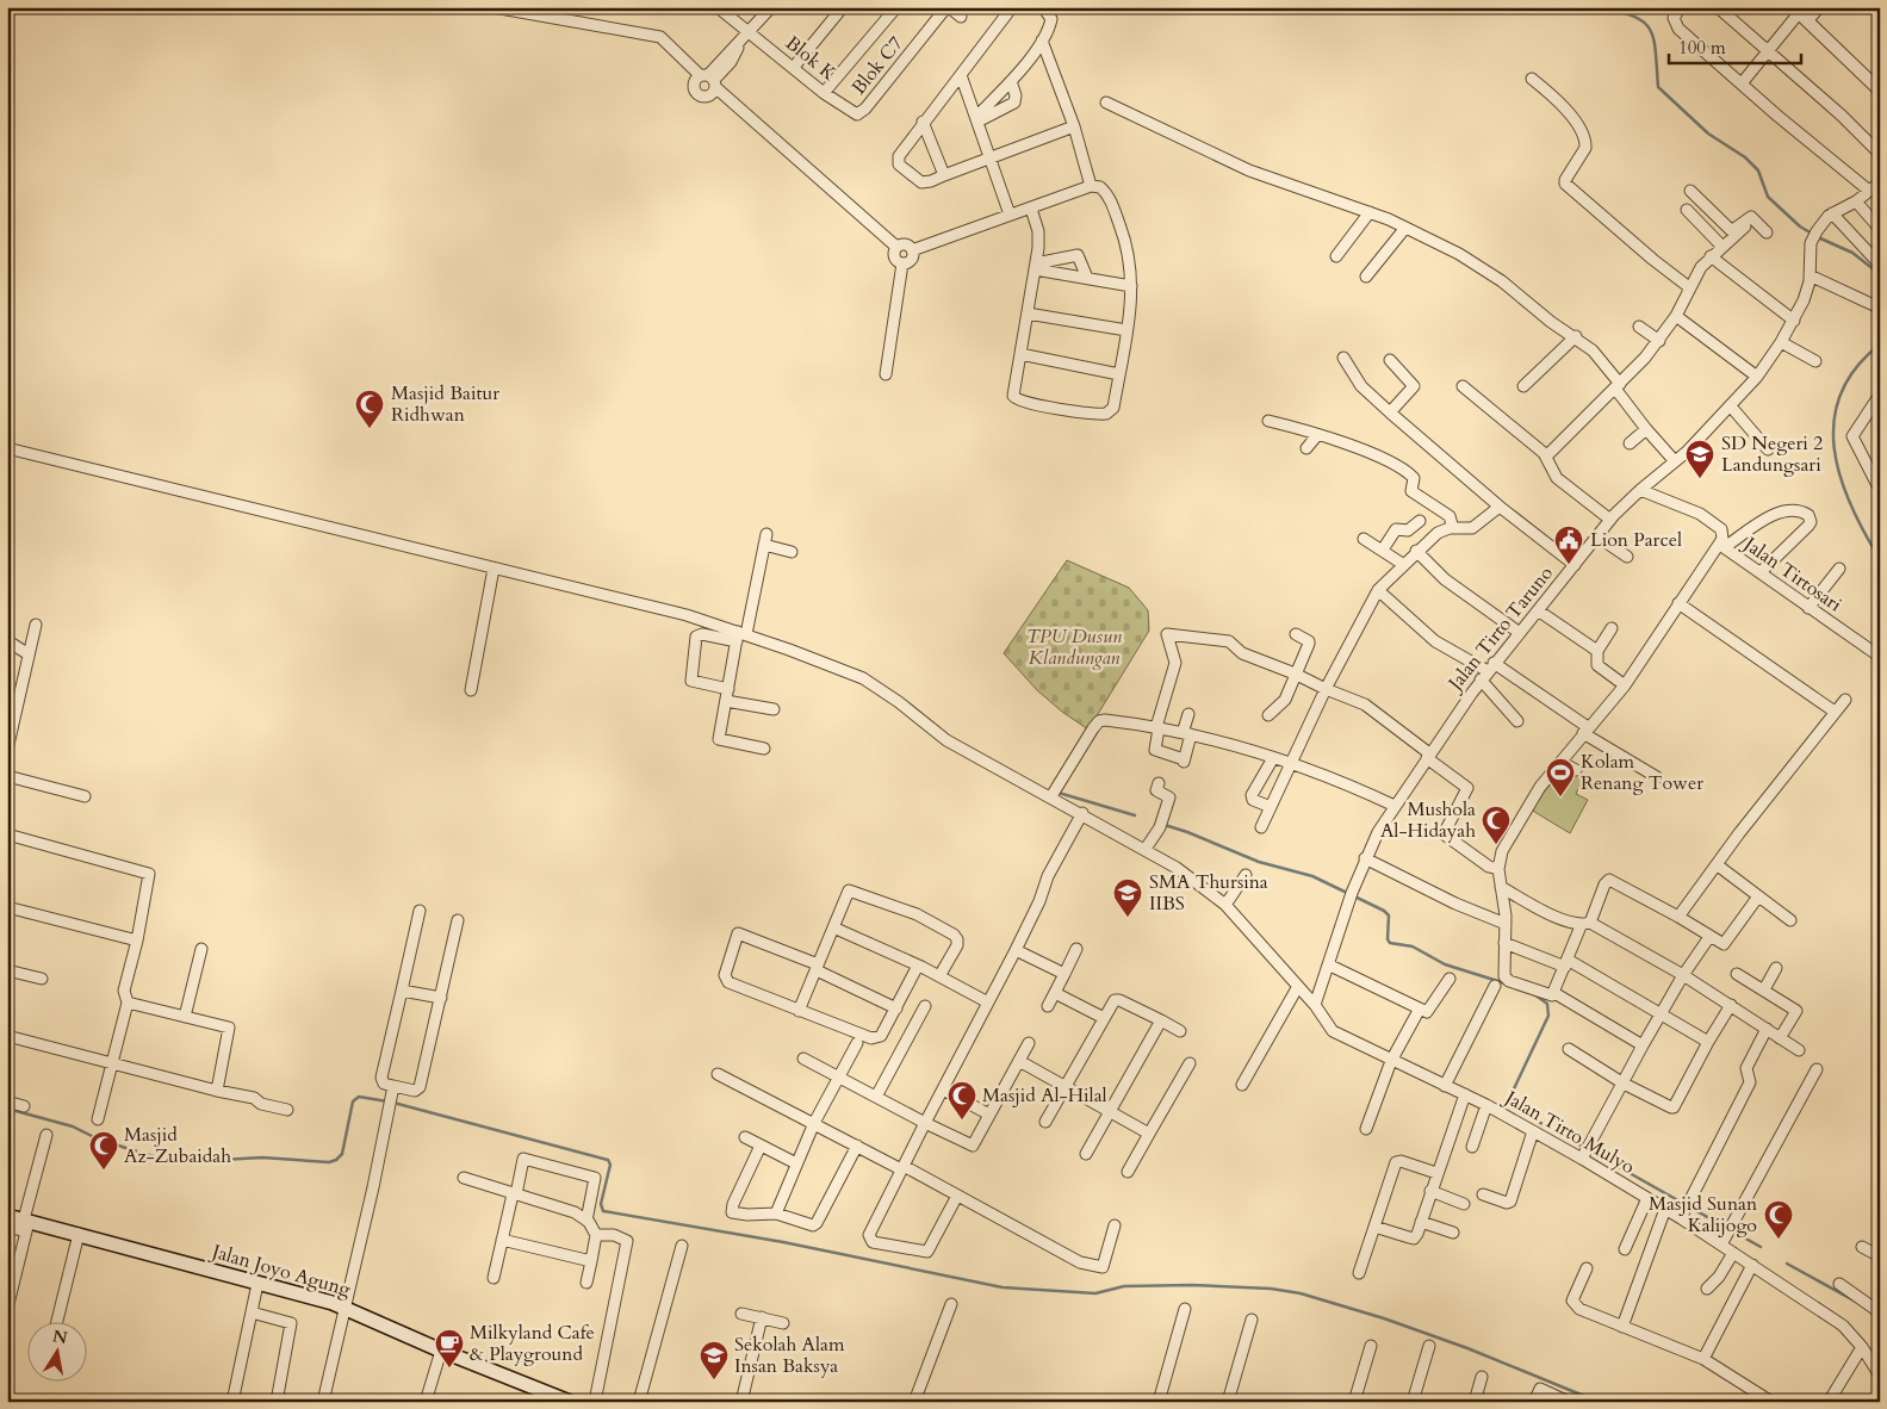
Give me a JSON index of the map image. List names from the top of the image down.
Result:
{
  "streets": {
    "main road": ["Jalan Joyo Agung"],
    "street": [
      "Blok K",
      "Blok C7",
      "Jalan Tirtosari",
      "Jalan Tirto Taruno",
      "Jalan Tirto Mulyo"
    ]
  },
  "crossings": [
    ["Blok K", "Blok C7"],
    ["Jalan Tirto Taruno", "Jalan Tirto Mulyo"]
  ],
  "parks": ["TPU Dusun Klandungan"],
  "places": {
    "mosque": [
      "Masjid Baitur Ridhwan",
      "Mushola Al-Hidayah",
      "Masjid Al-Hilal",
      "Masjid Az-Zubaidah",
      "Masjid Sunan Kalijogo"
    ],
    "school or university": ["SD Negeri 2 Landungsari", "SMA Thursina IIBS", "Sekolah Alam Insan Baksya"],
    "public building": ["Lion Parcel"],
    "sports": ["Kolam Renang Tower"],
    "cafe": ["Milkyland Cafe & Playground"]
  },
  "scale_bar": "100 m",
  "north": "top"
}
